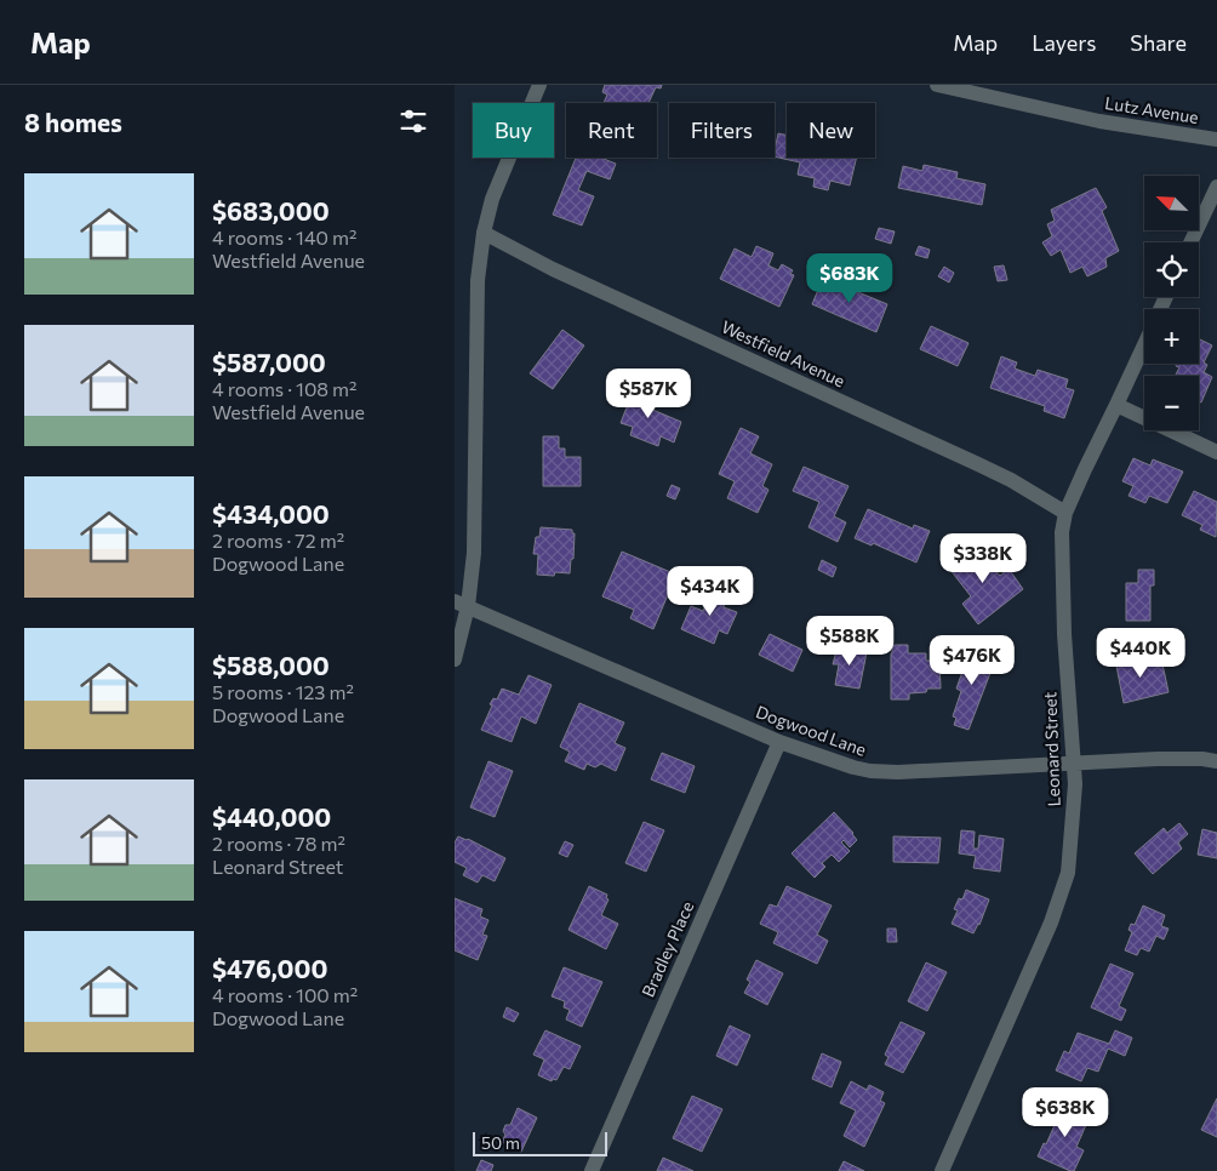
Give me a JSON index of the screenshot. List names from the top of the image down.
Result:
{
  "streets": {
    "street": [
      "Lutz Avenue",
      "Westfield Avenue",
      "Dogwood Lane",
      "Leonard Street",
      "Bradley Place"
    ]
  },
  "crossings": [
    ["Westfield Avenue", "Leonard Street"],
    ["Dogwood Lane", "Leonard Street"],
    ["Dogwood Lane", "Bradley Place"]
  ],
  "scale_bar": "50 m",
  "north": "top left",
  "page": {
    "header": "Map",
    "nav": ["Map", "Layers", "Share"],
    "heading": "8 homes",
    "chip": [
      "Buy",
      "Rent",
      "Filters",
      "New"
    ],
    "list": [
      {
        "name": "$683,000",
        "note": "4 rooms · 140 m² · Westfield Avenue"
      },
      {
        "name": "$587,000",
        "note": "4 rooms · 108 m² · Westfield Avenue"
      },
      {
        "name": "$434,000",
        "note": "2 rooms · 72 m² · Dogwood Lane"
      },
      {
        "name": "$588,000",
        "note": "5 rooms · 123 m² · Dogwood Lane"
      },
      {
        "name": "$440,000",
        "note": "2 rooms · 78 m² · Leonard Street"
      },
      {
        "name": "$476,000",
        "note": "4 rooms · 100 m² · Dogwood Lane"
      }
    ],
    "map_buttons": ["+", "−"],
    "price": [
      "$683K",
      "$587K",
      "$338K",
      "$434K",
      "$588K",
      "$440K",
      "$476K",
      "$638K"
    ],
    "scale": "50 m"
  }
}
